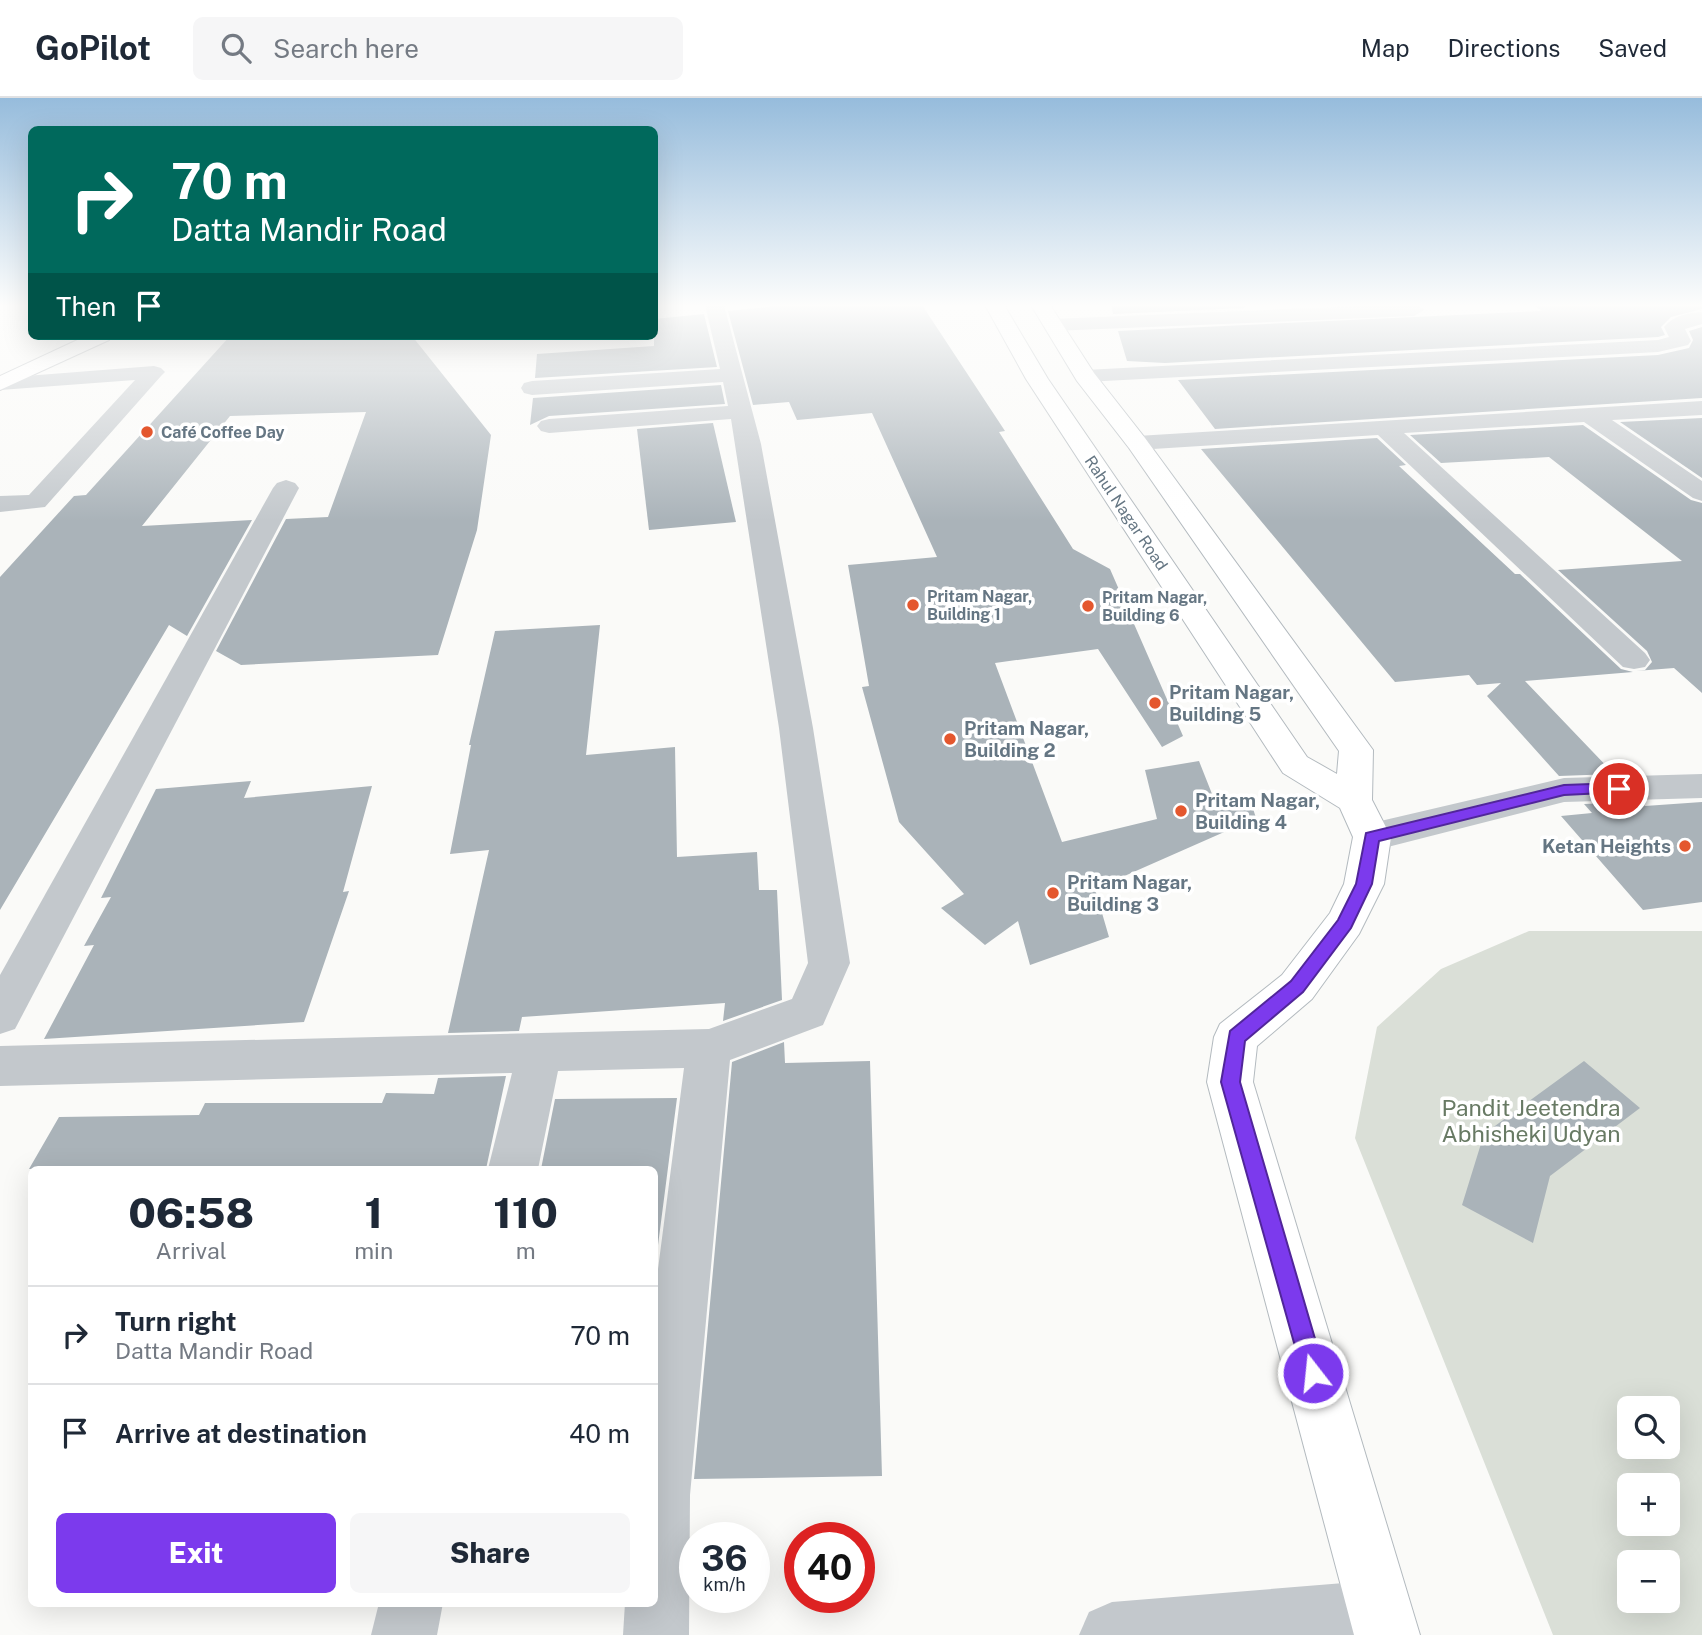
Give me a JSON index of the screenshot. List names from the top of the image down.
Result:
{
  "streets": {
    "street": ["Rahul Nagar Road"]
  },
  "parks": ["Pandit Jeetendra Abhisheki Udyan"],
  "places": [
    "Café Coffee Day",
    "Pritam Nagar, Building 1",
    "Pritam Nagar, Building 6",
    "Pritam Nagar, Building 5",
    "Pritam Nagar, Building 2",
    "Pritam Nagar, Building 4",
    "Ketan Heights",
    "Pritam Nagar, Building 3"
  ],
  "page": {
    "header": "GoPilot",
    "search": "Search here",
    "nav": ["Map", "Directions", "Saved"],
    "turn": ["70 m", "Datta Mandir Road"],
    "then": "Then",
    "eta": [
      "06:58",
      "Arrival",
      "1",
      "min",
      "110",
      "m"
    ],
    "list": [
      {
        "name": "Turn right",
        "note": "Datta Mandir Road",
        "value": "70 m"
      },
      {
        "name": "Arrive at destination",
        "value": "40 m"
      }
    ],
    "map_buttons": ["+", "−"],
    "buttons": ["Exit", "Share"],
    "speed": "36 km/h",
    "limit": "40"
  }
}
